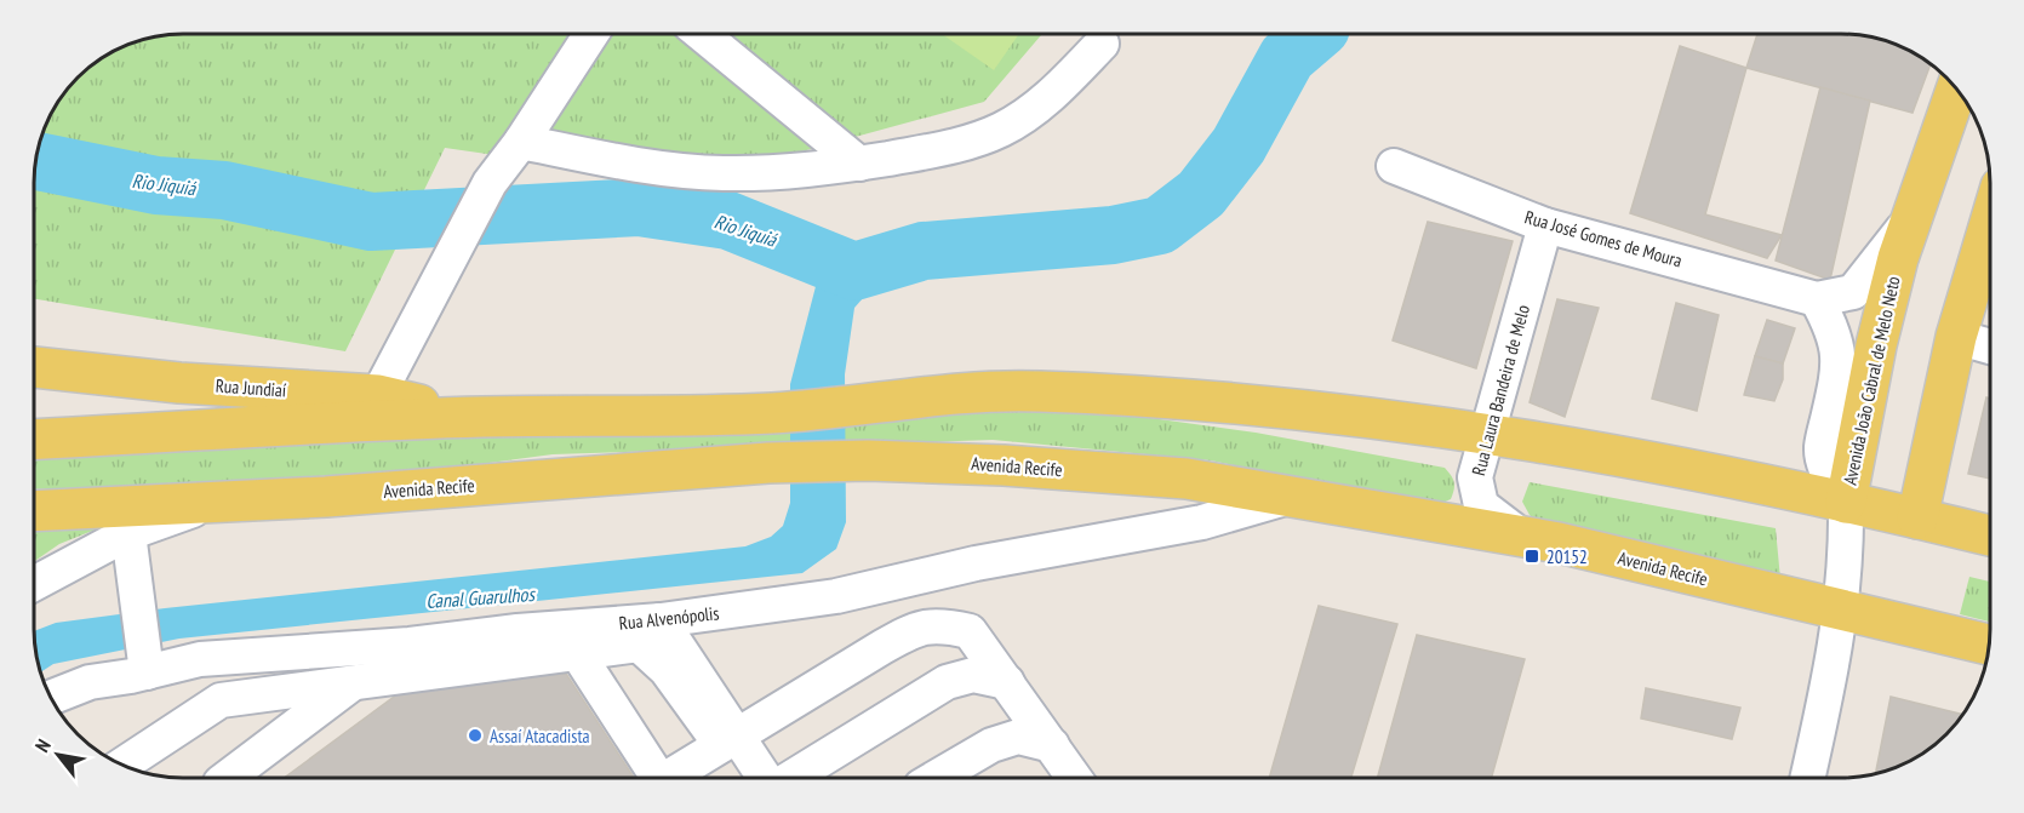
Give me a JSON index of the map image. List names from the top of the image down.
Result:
{
  "streets": {
    "main road": ["Avenida João Cabral de Melo Neto", "Rua Jundiaí", "Avenida Recife"],
    "street": ["Rua José Gomes de Moura", "Rua Laura Bandeira de Melo", "Rua Alvenópolis"]
  },
  "crossings": [
    ["Rua José Gomes de Moura", "Avenida João Cabral de Melo Neto"],
    ["Rua José Gomes de Moura", "Rua Laura Bandeira de Melo"],
    ["Rua Laura Bandeira de Melo", "Avenida Recife"],
    ["Avenida Recife", "Rua Alvenópolis"]
  ],
  "water": ["Rio Jiquiá", "Canal Guarulhos"],
  "places": {
    "transit": ["20152"],
    "other": ["Assaí Atacadista"]
  },
  "north": "top left"
}
